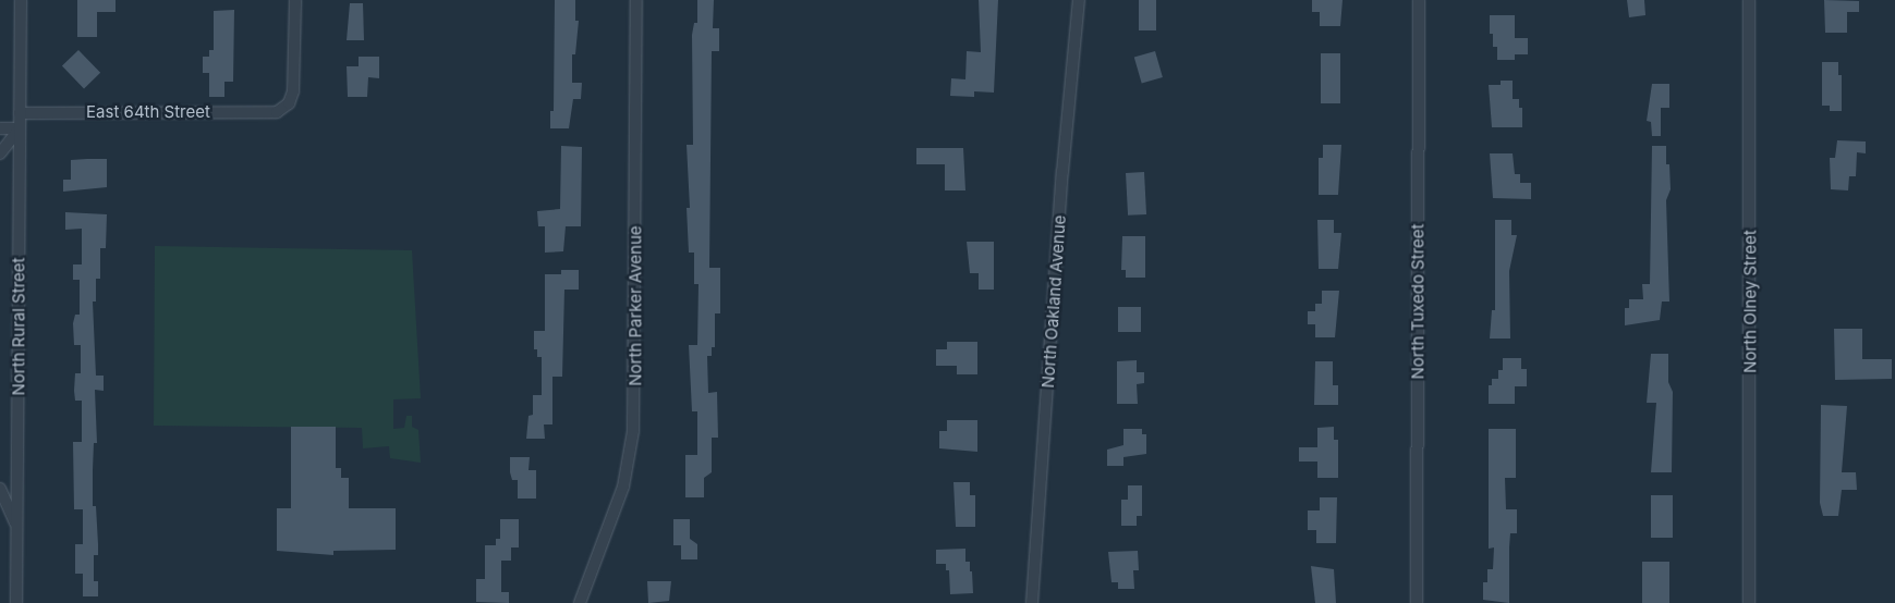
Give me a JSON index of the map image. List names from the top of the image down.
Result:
{
  "streets": {
    "street": [
      "East 64th Street",
      "North Oakland Avenue",
      "North Tuxedo Street",
      "North Olney Street",
      "North Parker Avenue",
      "North Rural Street"
    ]
  },
  "crossings": [
    ["East 64th Street", "North Rural Street"]
  ]
}
